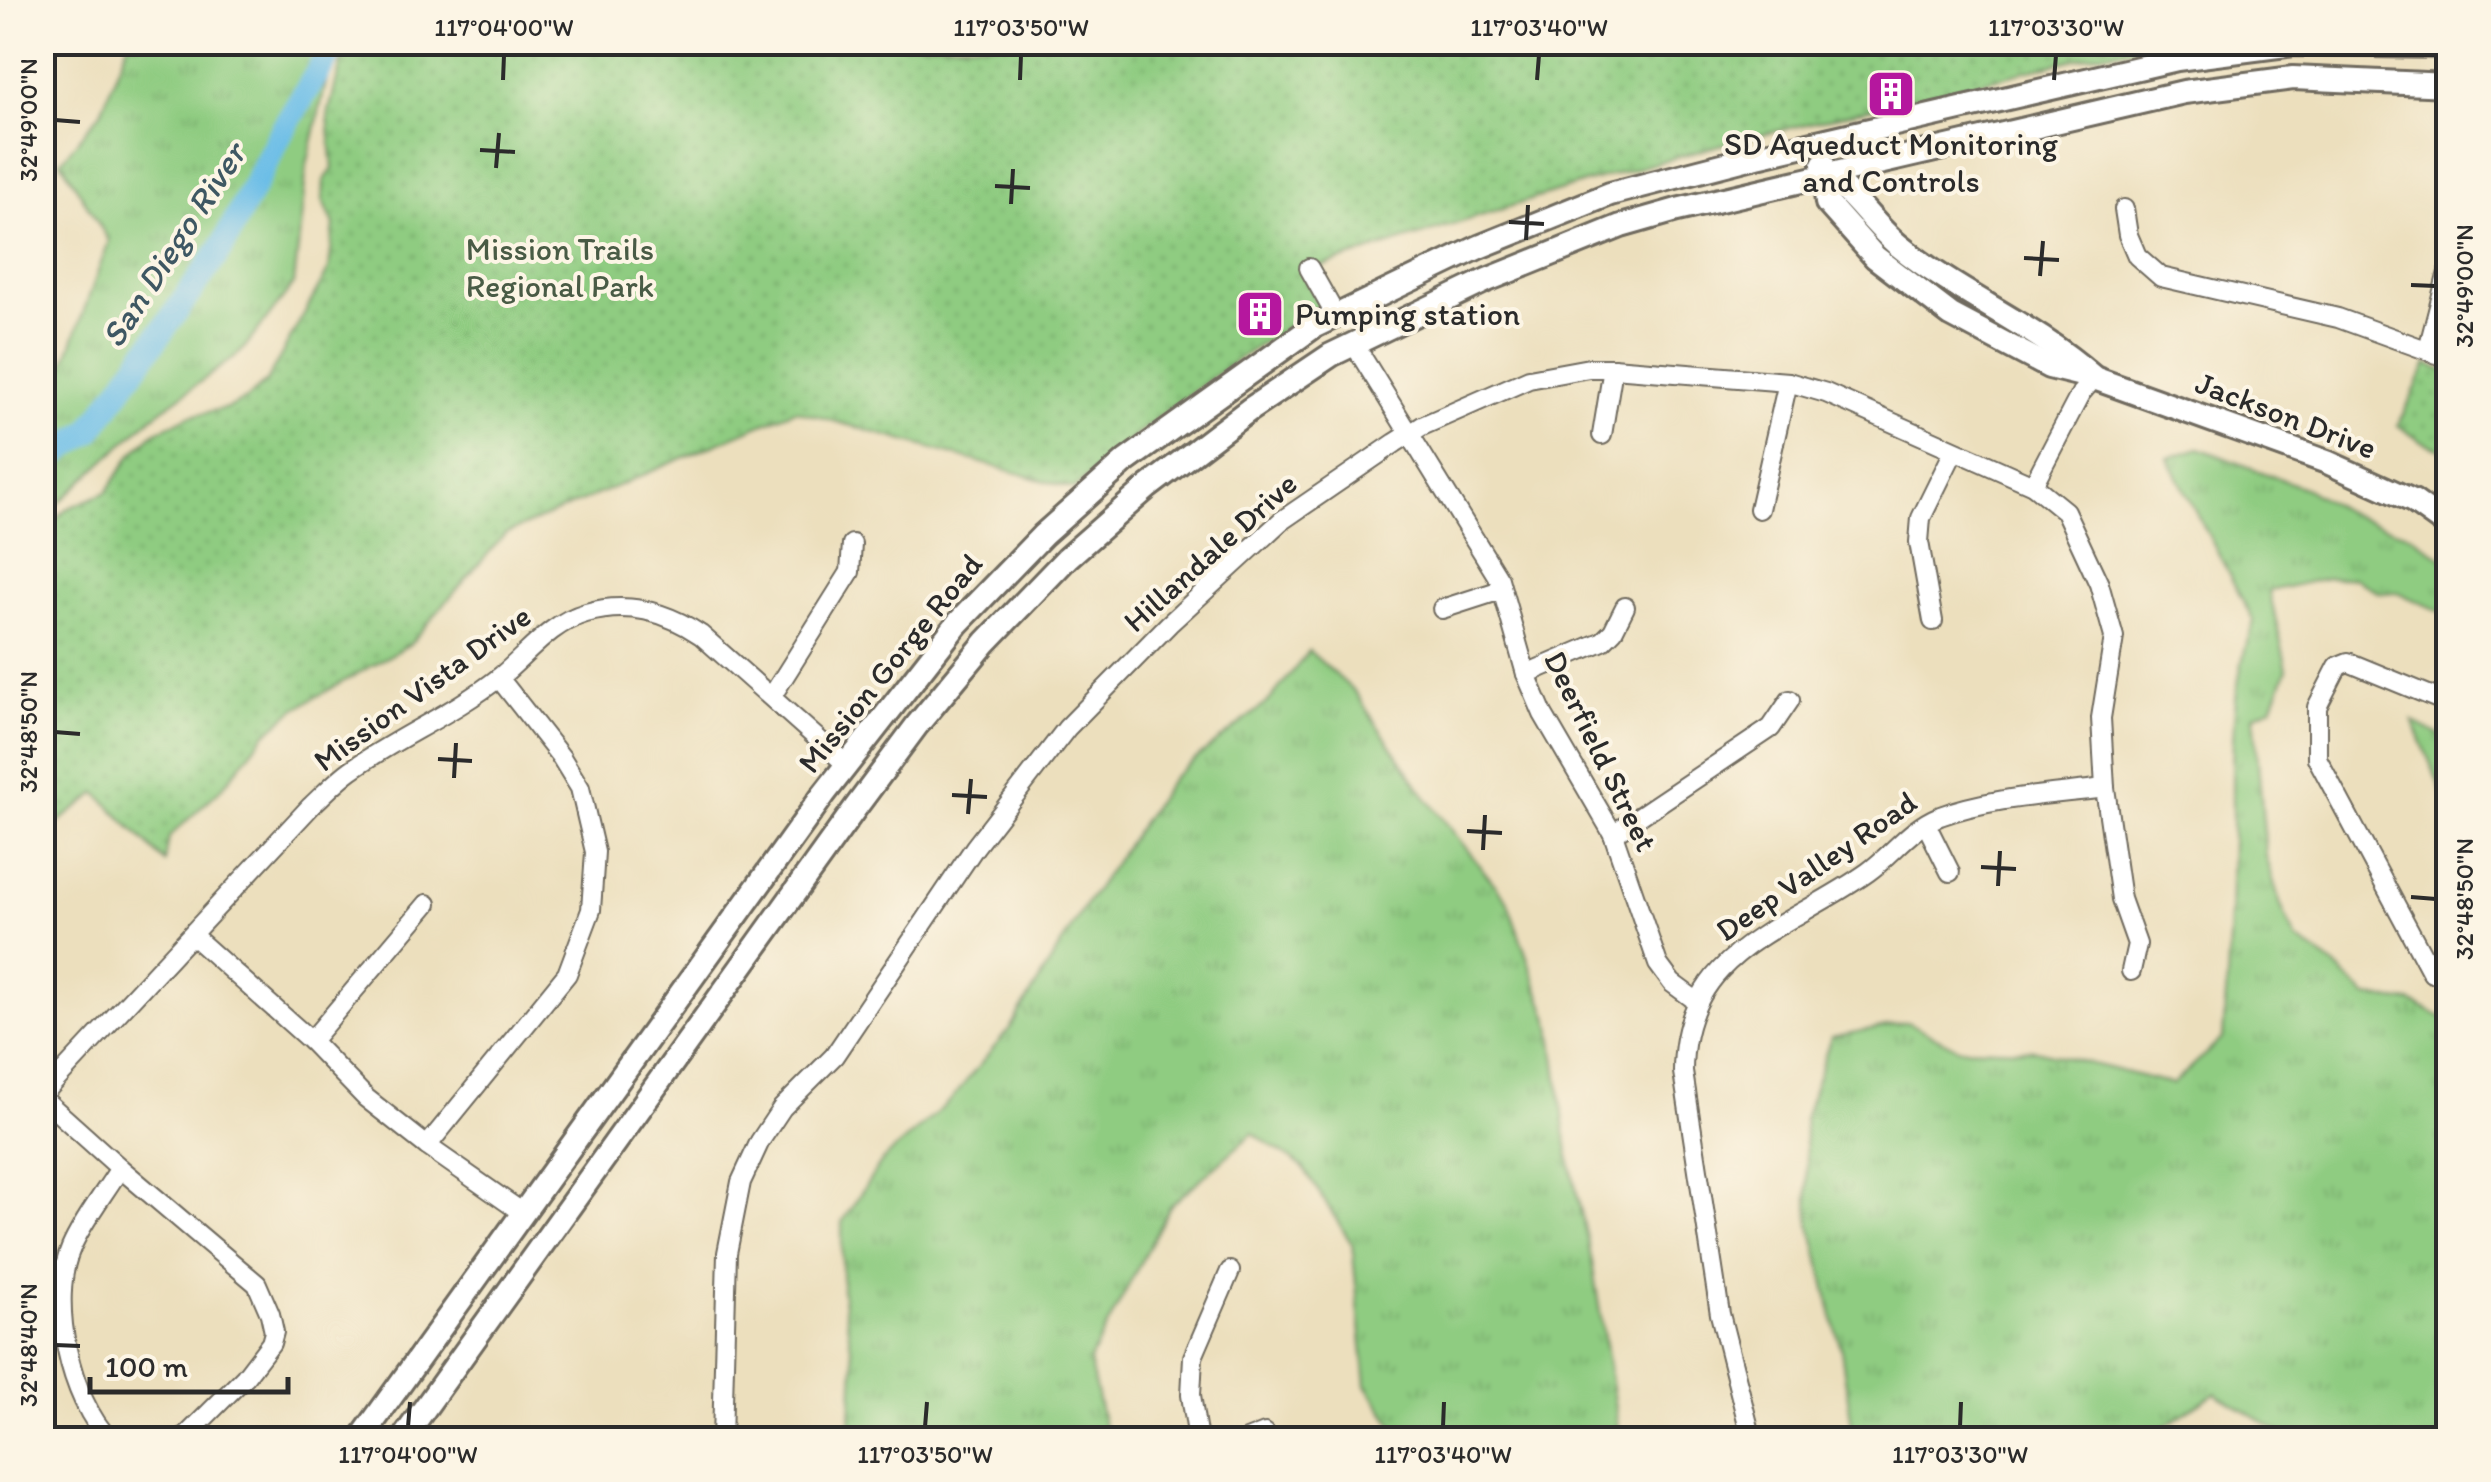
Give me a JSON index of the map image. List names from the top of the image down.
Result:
{
  "streets": {
    "main road": ["Jackson Drive", "Mission Gorge Road"],
    "street": [
      "Hillandale Drive",
      "Mission Vista Drive",
      "Deerfield Street",
      "Deep Valley Road"
    ]
  },
  "crossings": [
    ["Jackson Drive", "Mission Gorge Road"],
    ["Hillandale Drive", "Deerfield Street"],
    ["Hillandale Drive", "Deep Valley Road"],
    ["Mission Gorge Road", "Mission Vista Drive"],
    ["Mission Gorge Road", "Deerfield Street"],
    ["Deerfield Street", "Deep Valley Road"]
  ],
  "water": ["San Diego River"],
  "parks": ["Mission Trails Regional Park"],
  "places": {
    "building": ["SD Aqueduct Monitoring and Controls", "Pumping station"]
  },
  "scale_bar": "100 m",
  "coordinates": [
    "117°04'00\"W",
    "117°03'50\"W",
    "117°03'40\"W",
    "117°03'30\"W",
    "32°49'00\"N",
    "32°48'50\"N",
    "32°48'40\"N"
  ]
}
